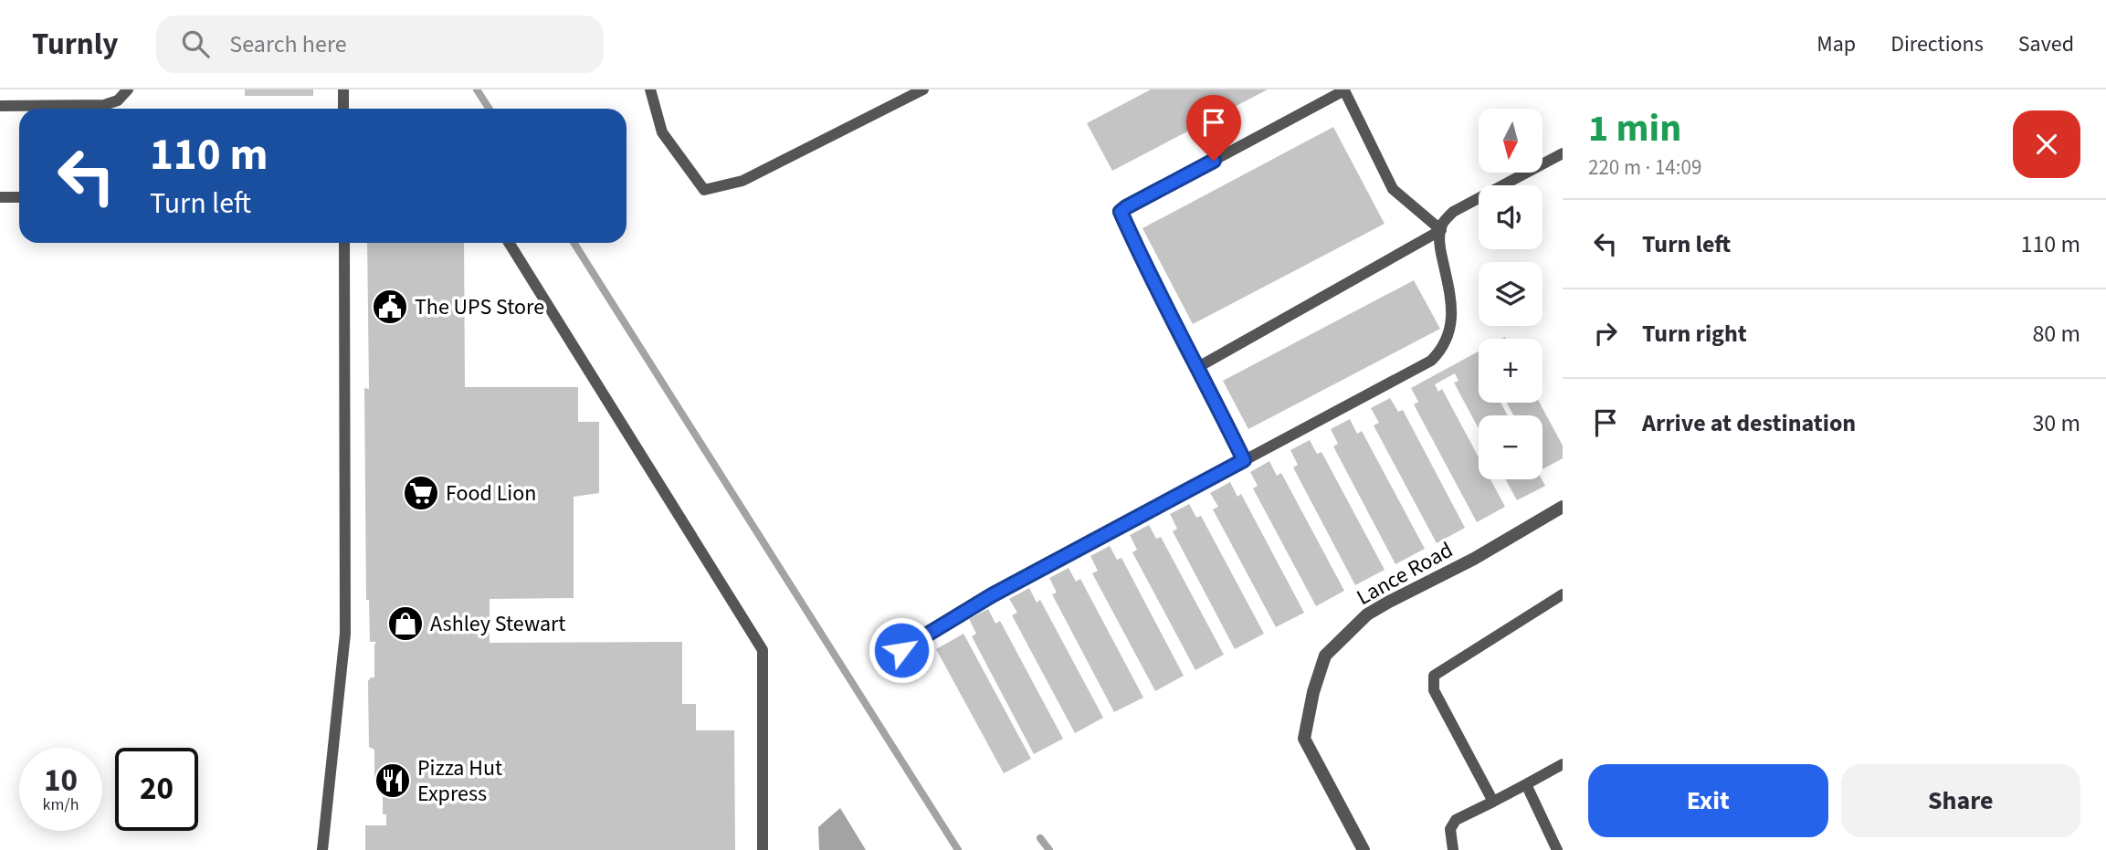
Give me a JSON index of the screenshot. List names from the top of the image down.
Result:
{
  "streets": {
    "street": ["Lance Road"]
  },
  "places": {
    "public building": ["The UPS Store"],
    "supermarket": ["Food Lion"],
    "shop": ["Ashley Stewart"],
    "restaurant": ["Pizza Hut Express"]
  },
  "north": "bottom",
  "page": {
    "header": "Turnly",
    "search": "Search here",
    "nav": ["Map", "Directions", "Saved"],
    "heading": ["1 min", "220 m · 14:09"],
    "map_buttons": ["+", "−"],
    "turn": ["110 m", "Turn left"],
    "list": [
      {
        "name": "Turn left",
        "value": "110 m"
      },
      {
        "name": "Turn right",
        "value": "80 m"
      },
      {
        "name": "Arrive at destination",
        "value": "30 m"
      }
    ],
    "speed": "10 km/h",
    "limit": "20",
    "buttons": ["Exit", "Share"]
  }
}
